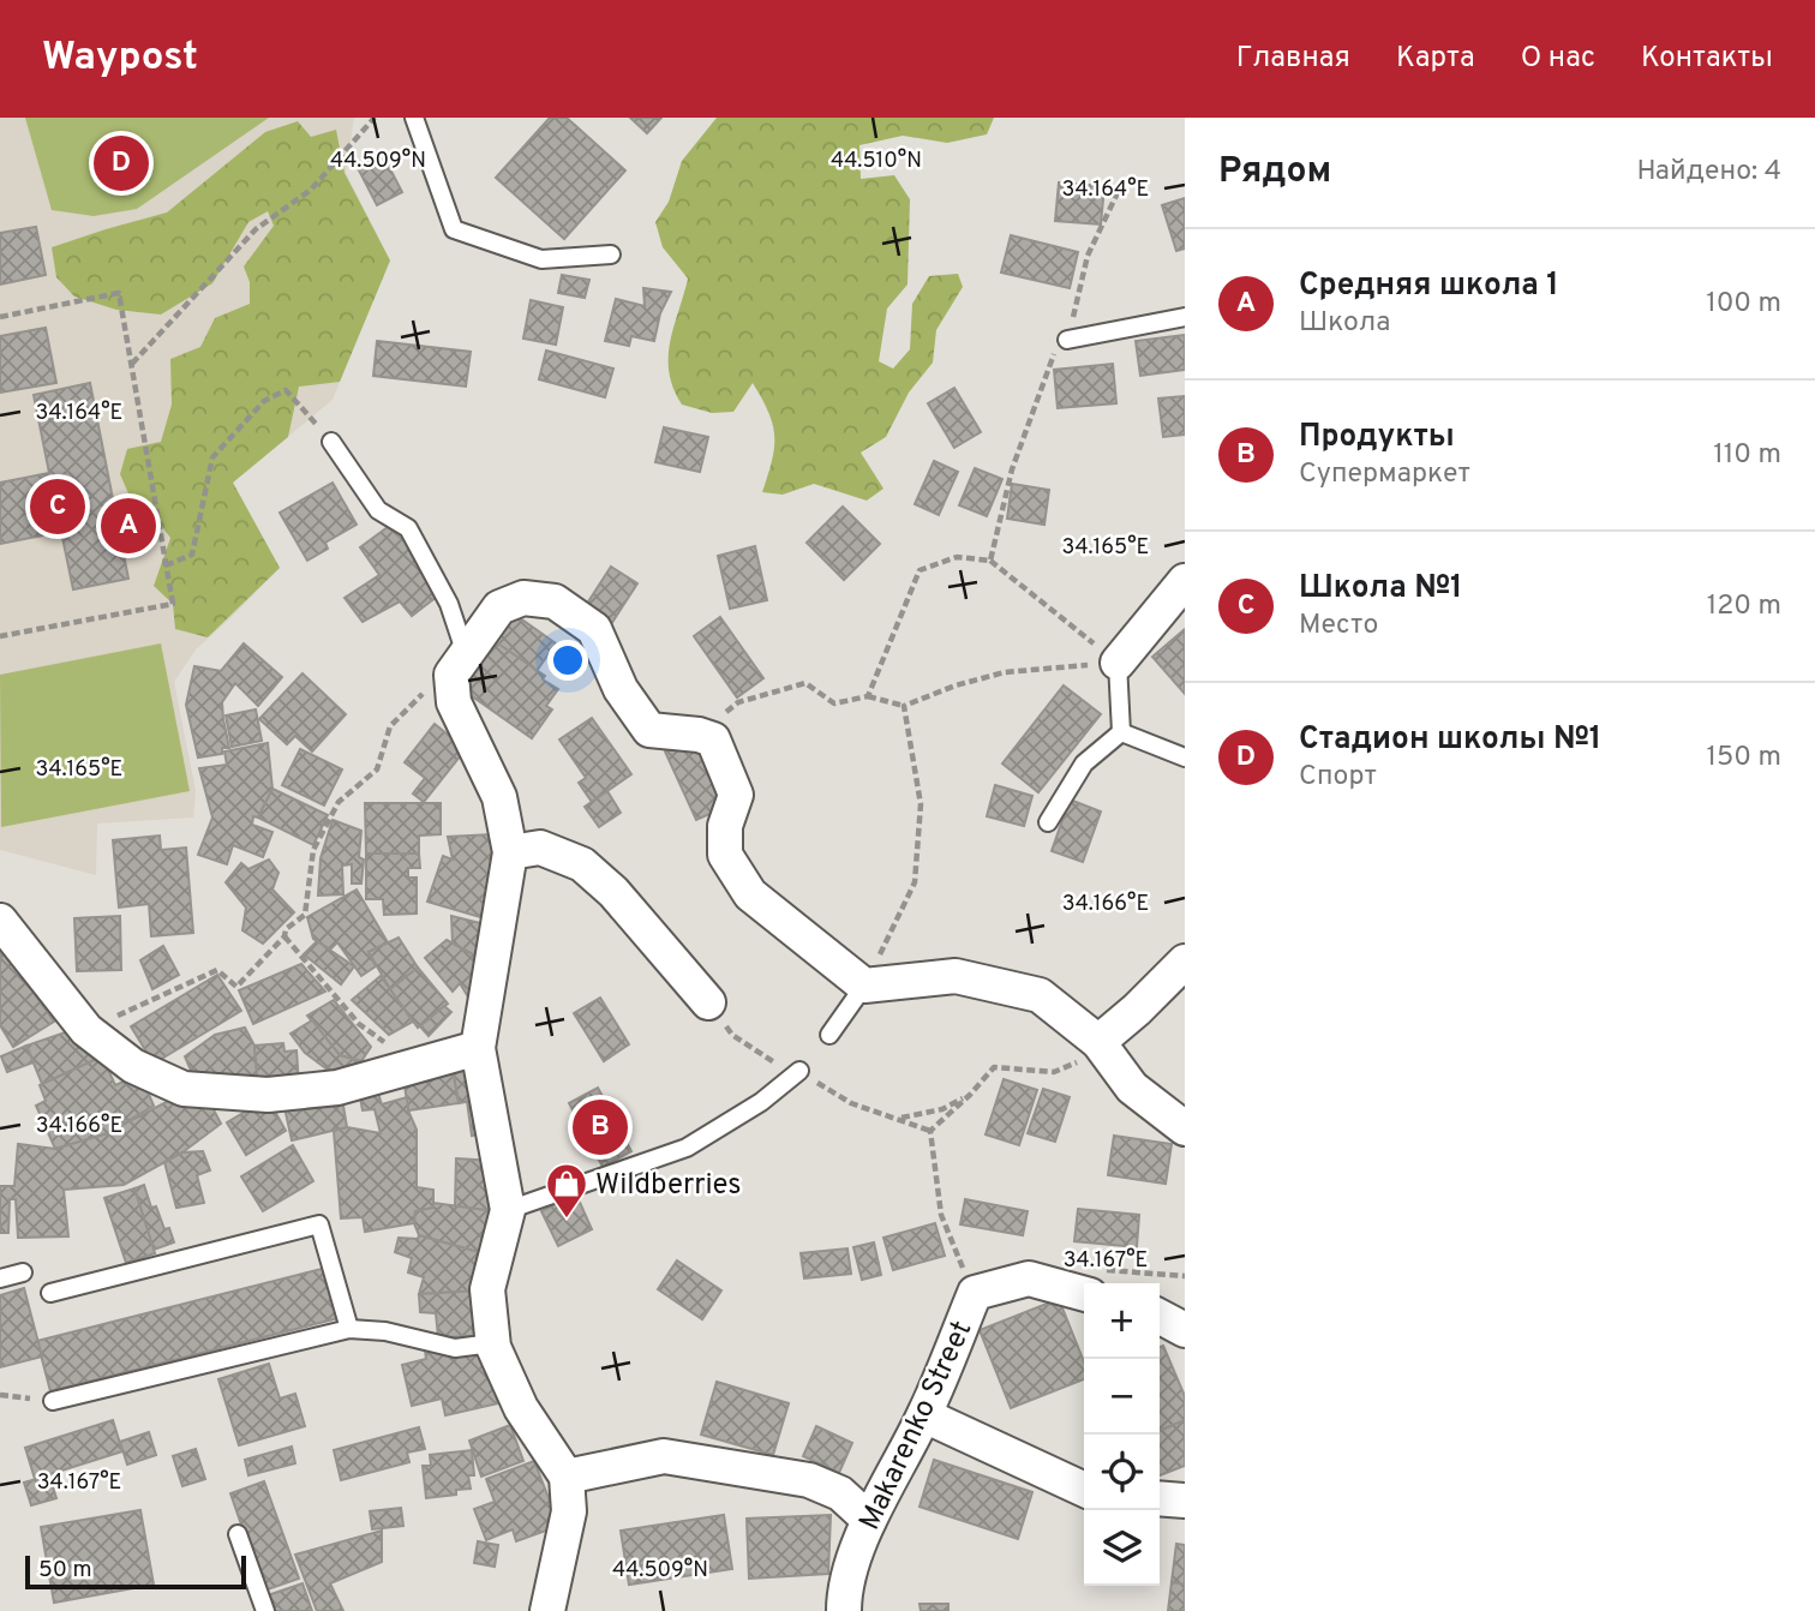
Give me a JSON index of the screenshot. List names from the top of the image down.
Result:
{
  "streets": {
    "street": ["Makarenko Street"]
  },
  "places": {
    "shop": ["Wildberries"]
  },
  "scale_bar": "50 m",
  "page": {
    "header": "Waypost",
    "nav": [
      "Главная",
      "Карта",
      "О нас",
      "Контакты"
    ],
    "heading": ["Рядом", "Найдено: 4"],
    "pins": [
      "D",
      "C",
      "A",
      "B"
    ],
    "list": [
      {
        "mark": "A",
        "name": "Средняя школа 1",
        "note": "Школа",
        "value": "100 m"
      },
      {
        "mark": "B",
        "name": "Продукты",
        "note": "Супермаркет",
        "value": "110 m"
      },
      {
        "mark": "C",
        "name": "Школа №1",
        "note": "Место",
        "value": "120 m"
      },
      {
        "mark": "D",
        "name": "Стадион школы №1",
        "note": "Спорт",
        "value": "150 m"
      }
    ],
    "map_buttons": ["+", "−"],
    "scale": "50 m"
  },
  "coordinates": [
    "44.509°N",
    "44.510°N",
    "34.164°E",
    "34.165°E",
    "34.166°E",
    "34.167°E"
  ]
}
